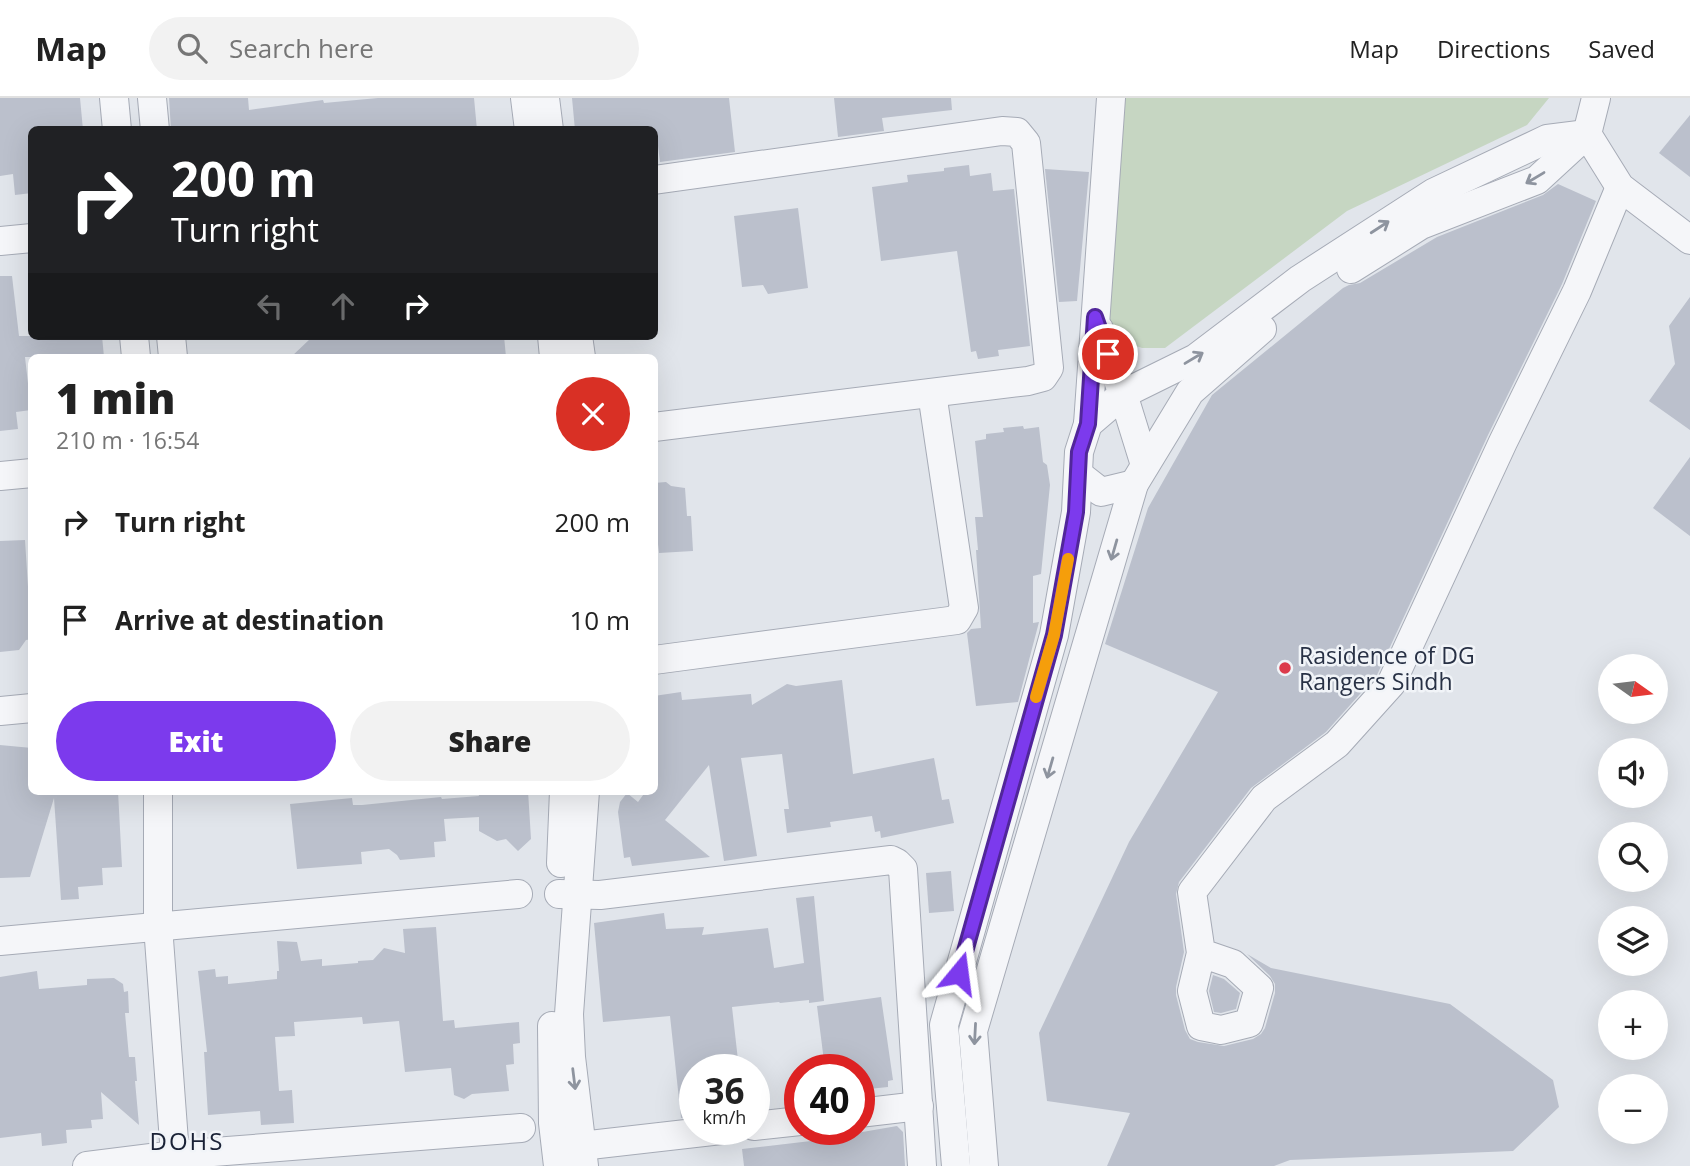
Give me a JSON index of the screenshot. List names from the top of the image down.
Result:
{
  "districts": ["DOHS"],
  "places": ["Rasidence of DG Rangers Sindh"],
  "north": "right",
  "page": {
    "header": "Map",
    "search": "Search here",
    "nav": ["Map", "Directions", "Saved"],
    "turn": ["200 m", "Turn right"],
    "heading": ["1 min", "210 m · 16:54"],
    "list": [
      {
        "name": "Turn right",
        "value": "200 m"
      },
      {
        "name": "Arrive at destination",
        "value": "10 m"
      }
    ],
    "map_buttons": ["+", "−"],
    "buttons": ["Exit", "Share"],
    "speed": "36 km/h",
    "limit": "40"
  }
}
